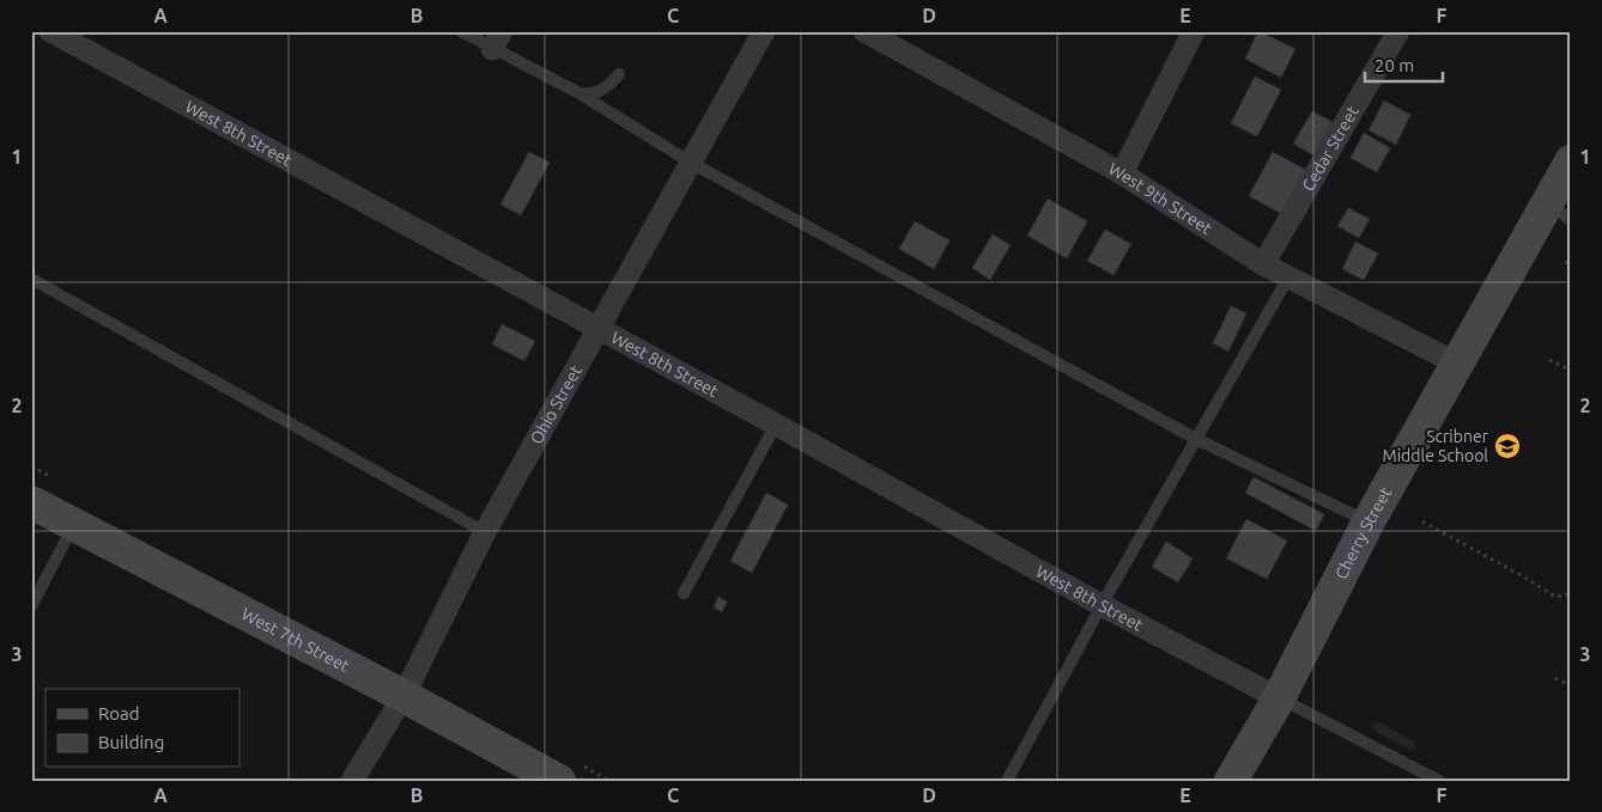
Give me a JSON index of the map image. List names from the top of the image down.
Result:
{
  "streets": {
    "street": [
      "West 8th Street",
      "Cedar Street",
      "West 9th Street",
      "Ohio Street",
      "Cherry Street",
      "West 7th Street"
    ]
  },
  "crossings": [
    ["West 8th Street", "Ohio Street"],
    ["West 8th Street", "Cherry Street"],
    ["Cedar Street", "West 9th Street"],
    ["West 9th Street", "Cherry Street"],
    ["Ohio Street", "West 7th Street"]
  ],
  "places": {
    "school or university": ["Scribner Middle School"]
  },
  "legend": ["Road", "Building"],
  "scale_bar": "20 m",
  "grid": {
    "columns": [
      "A",
      "B",
      "C",
      "D",
      "E",
      "F"
    ],
    "rows": ["1", "2", "3"]
  }
}
